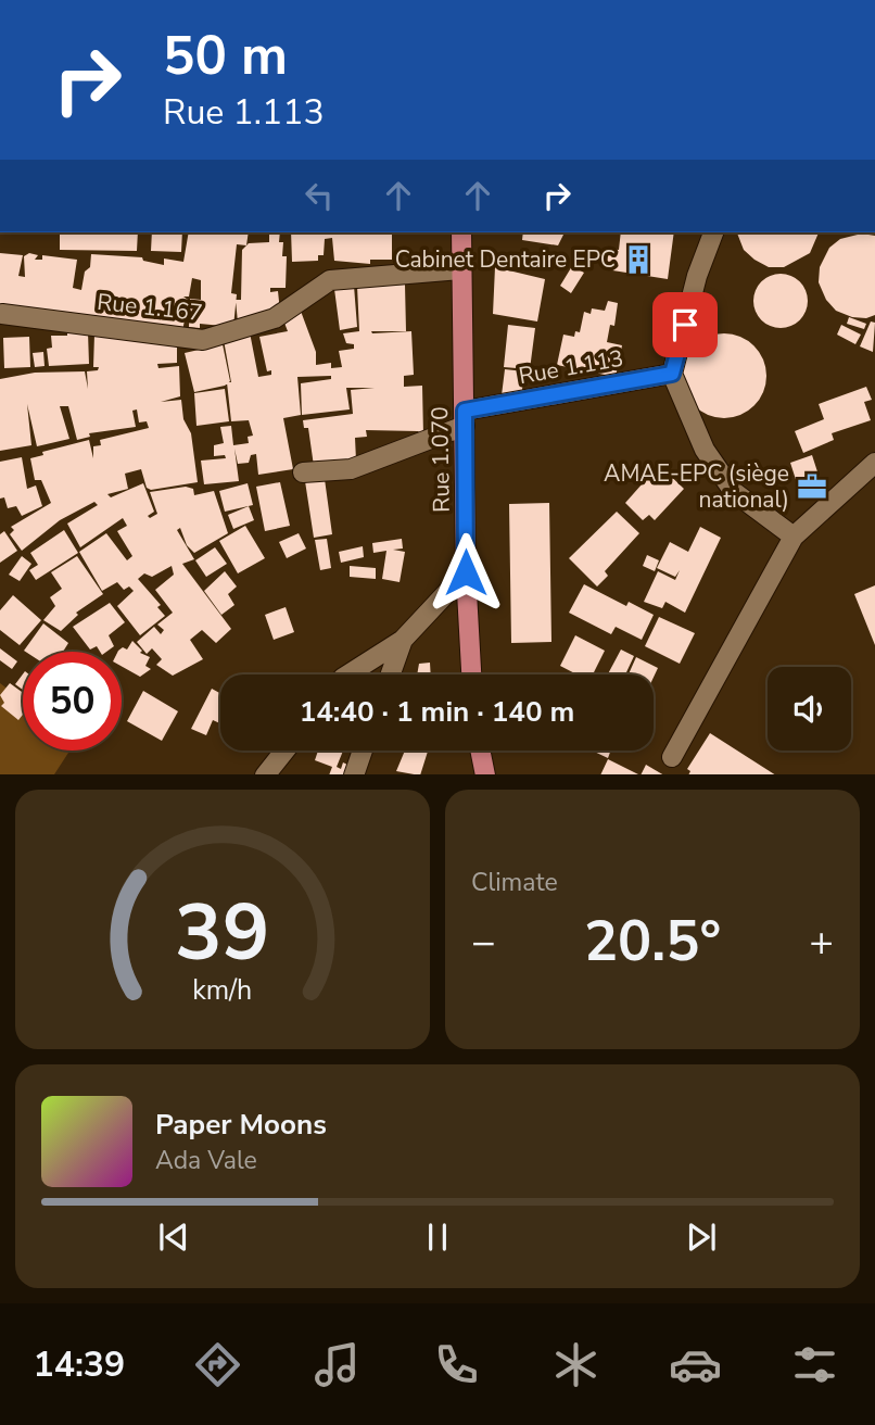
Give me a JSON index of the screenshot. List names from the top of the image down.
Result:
{
  "streets": {
    "main road": ["Rue 1.070"],
    "street": ["Rue 1.167", "Rue 1.113"]
  },
  "crossings": [
    ["Rue 1.167", "Rue 1.070"],
    ["Rue 1.113", "Rue 1.070"]
  ],
  "places": {
    "building": ["Cabinet Dentaire EPC"],
    "office": ["AMAE-EPC (siège national)"]
  },
  "page": {
    "turn": ["50 m", "Rue 1.113"],
    "limit": "50",
    "trip": "14:40 · 1 min · 140 m",
    "tile": "Climate",
    "heat": ["−", "20.5°", "+"],
    "song": ["Paper Moons", "Ada Vale"],
    "tabs": "14:39",
    "gauge": ["39", "km/h"]
  }
}
